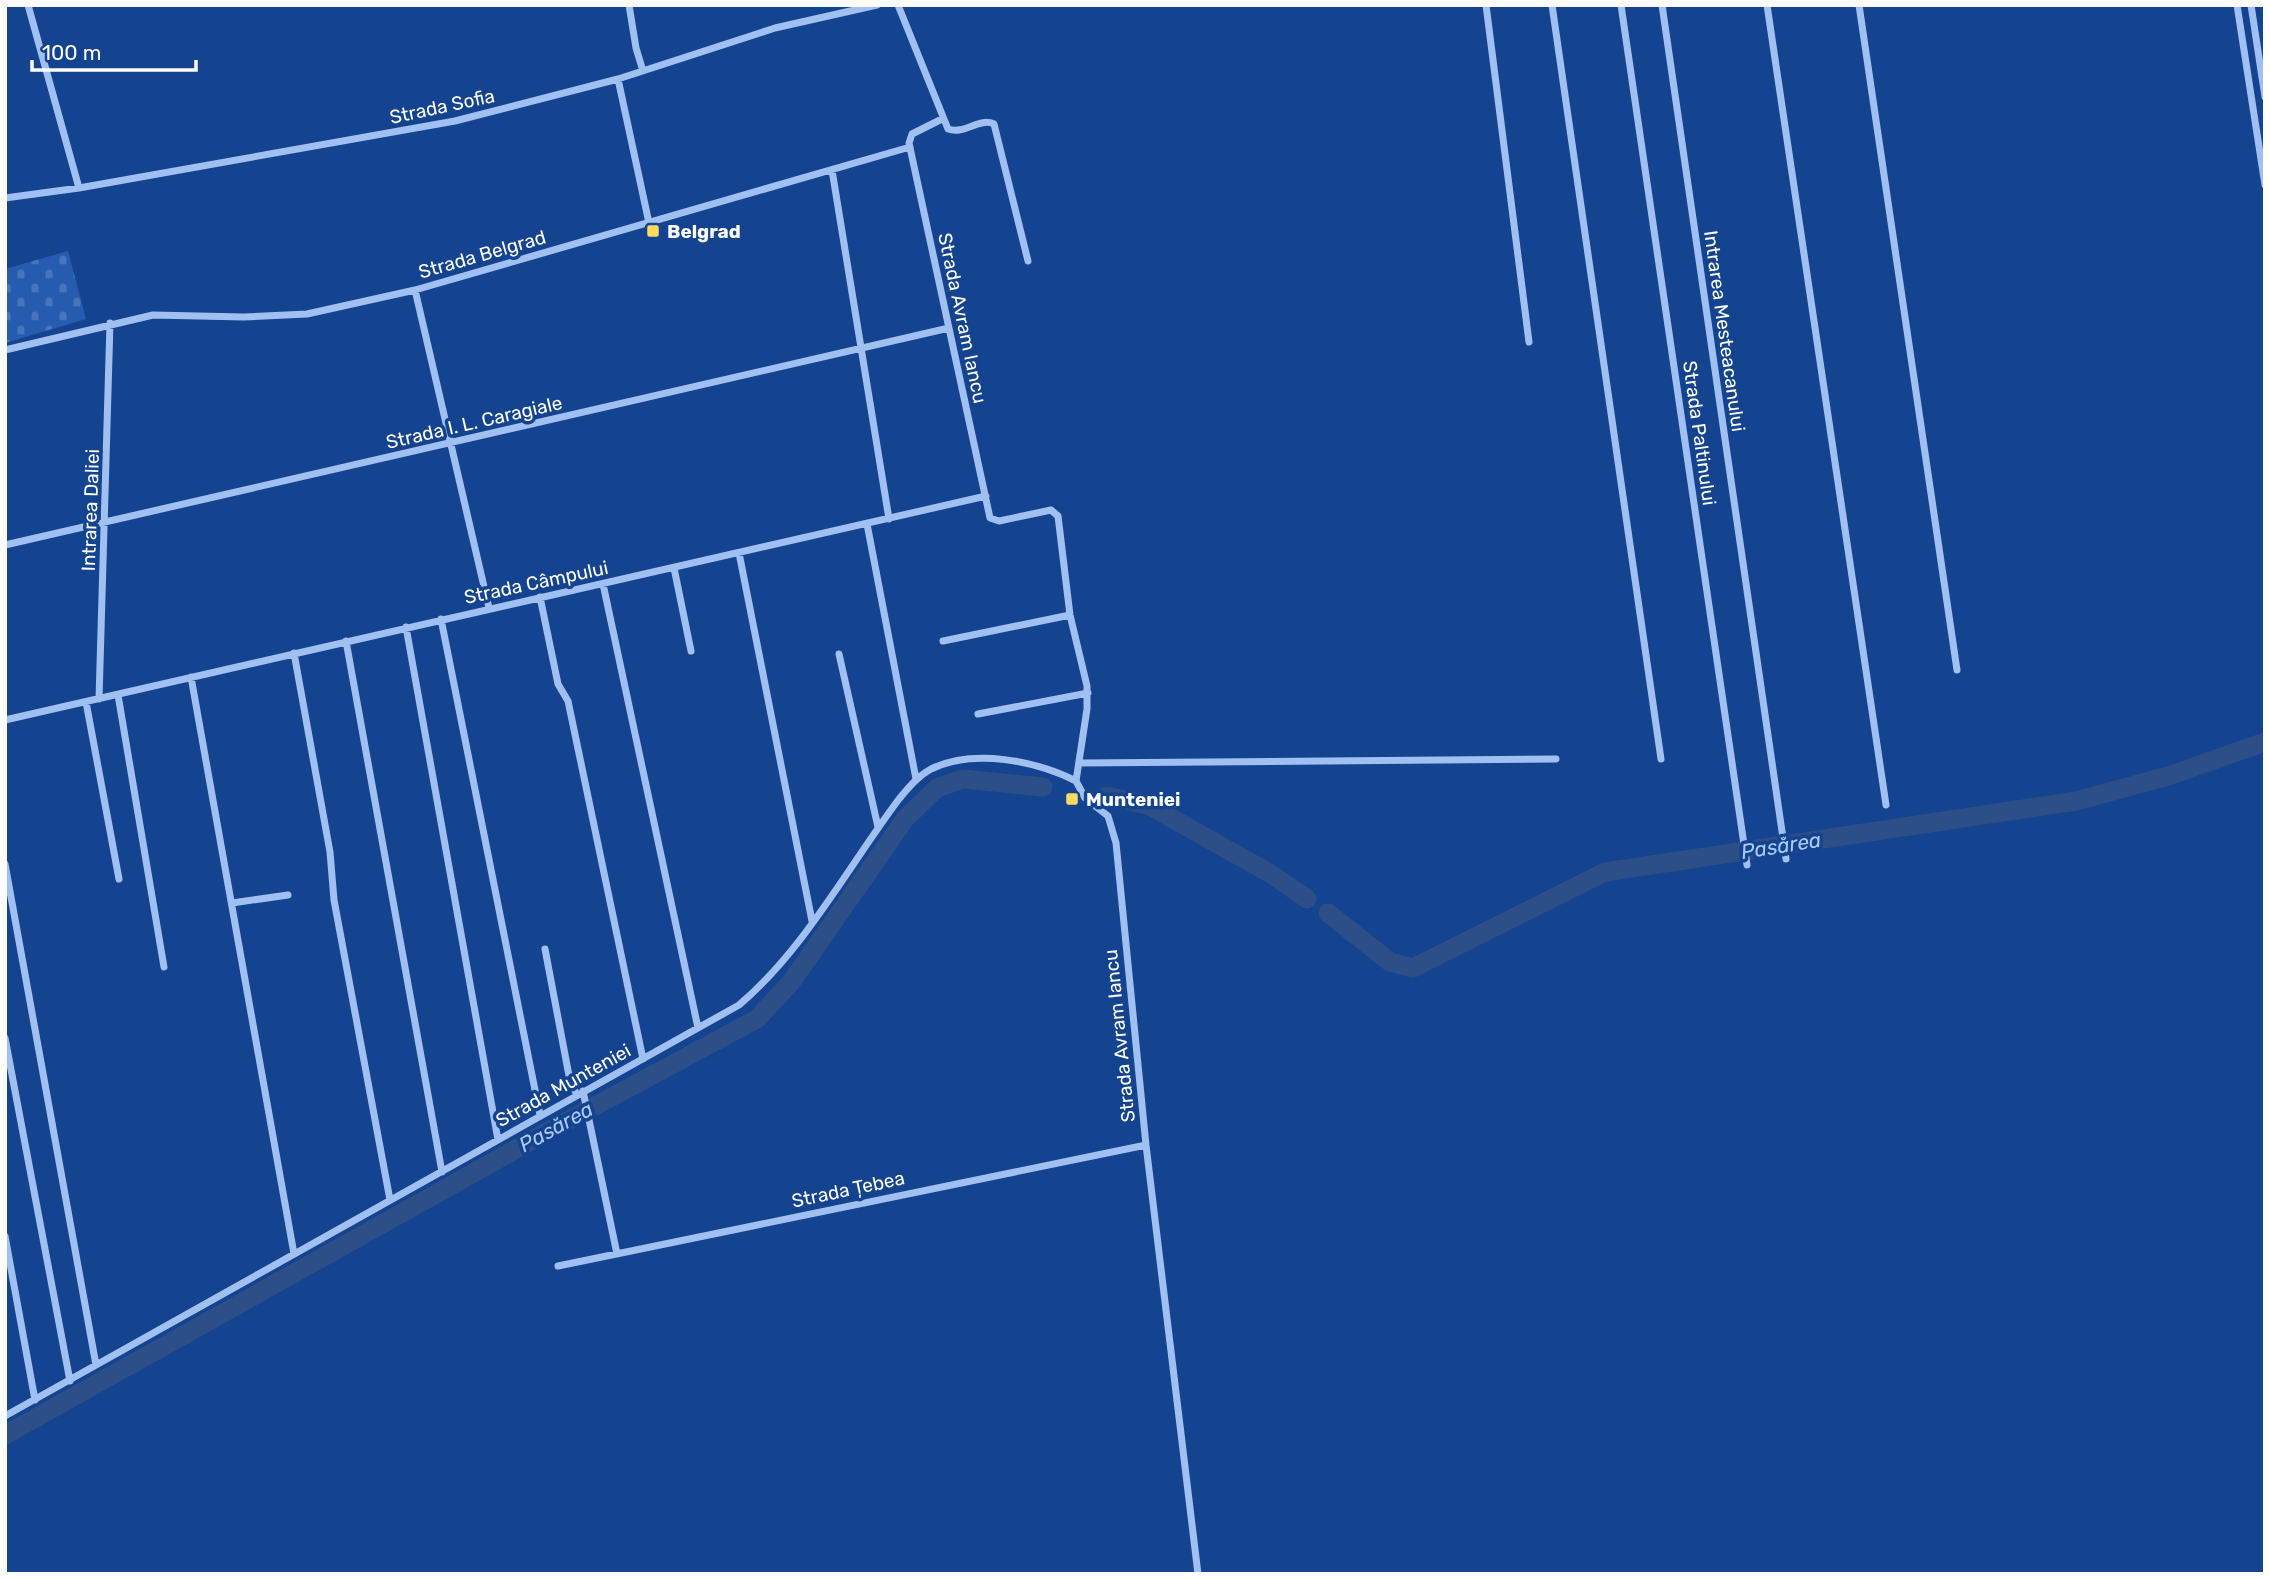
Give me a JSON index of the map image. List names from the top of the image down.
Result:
{
  "streets": {
    "street": [
      "Strada Sofia",
      "Strada Belgrad",
      "Strada Avram Iancu",
      "Intrarea Mesteacanului",
      "Strada I. L. Caragiale",
      "Strada Paltinului",
      "Intrarea Daliei",
      "Strada Câmpului",
      "Strada Munteniei",
      "Strada Țebea"
    ]
  },
  "crossings": [
    ["Strada Belgrad", "Strada Avram Iancu"],
    ["Strada Belgrad", "Intrarea Daliei"],
    ["Strada Avram Iancu", "Strada I. L. Caragiale"],
    ["Strada Avram Iancu", "Strada Câmpului"],
    ["Strada Avram Iancu", "Strada Munteniei"],
    ["Strada Avram Iancu", "Strada Țebea"],
    ["Strada I. L. Caragiale", "Intrarea Daliei"],
    ["Intrarea Daliei", "Strada Câmpului"]
  ],
  "water": ["Pasărea"],
  "places": {
    "transit": ["Belgrad", "Munteniei"]
  },
  "scale_bar": "100 m"
}
